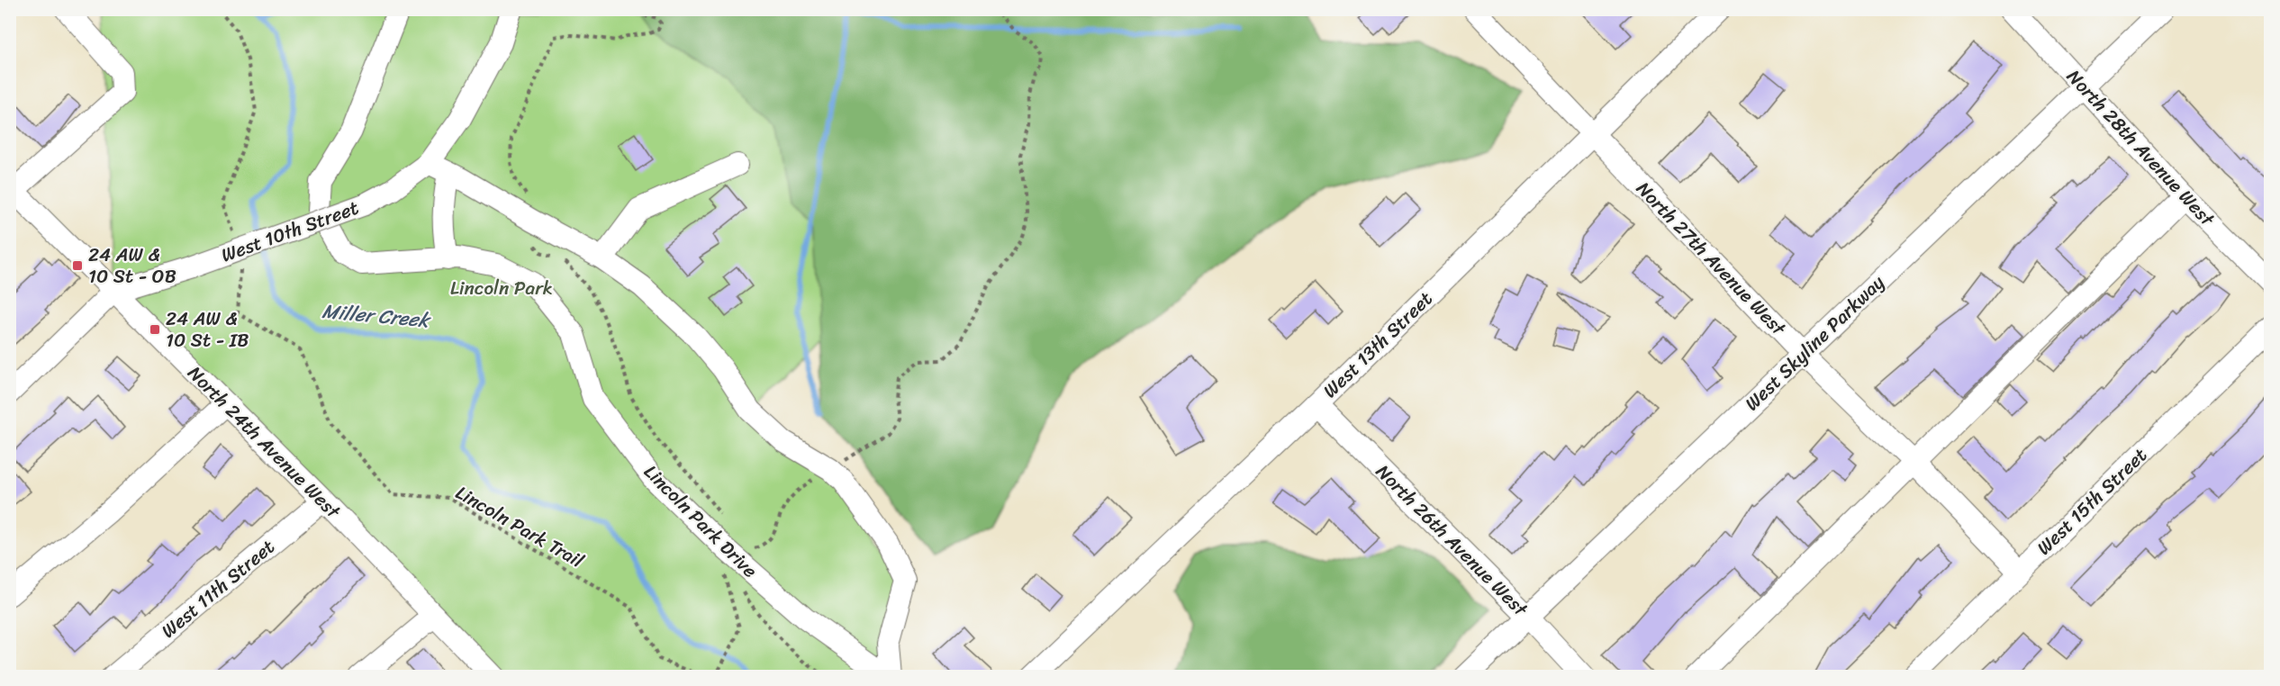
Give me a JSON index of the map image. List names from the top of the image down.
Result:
{
  "streets": {
    "street": [
      "North 28th Avenue West",
      "West 10th Street",
      "North 27th Avenue West",
      "West Skyline Parkway",
      "West 13th Street",
      "North 24th Avenue West",
      "West 15th Street",
      "Lincoln Park Drive",
      "North 26th Avenue West",
      "West 11th Street"
    ],
    "path": ["Lincoln Park Trail"]
  },
  "crossings": [
    ["North 28th Avenue West", "West Skyline Parkway"],
    ["West 10th Street", "North 24th Avenue West"],
    ["West 10th Street", "Lincoln Park Drive"],
    ["North 27th Avenue West", "West Skyline Parkway"],
    ["North 27th Avenue West", "West 13th Street"],
    ["North 27th Avenue West", "West 15th Street"],
    ["West Skyline Parkway", "North 26th Avenue West"],
    ["West 13th Street", "North 26th Avenue West"],
    ["North 24th Avenue West", "West 11th Street"]
  ],
  "water": ["Miller Creek"],
  "parks": ["Lincoln Park"],
  "places": {
    "transit": ["24 AW & 10 St - OB", "24 AW & 10 St - IB"]
  }
}
